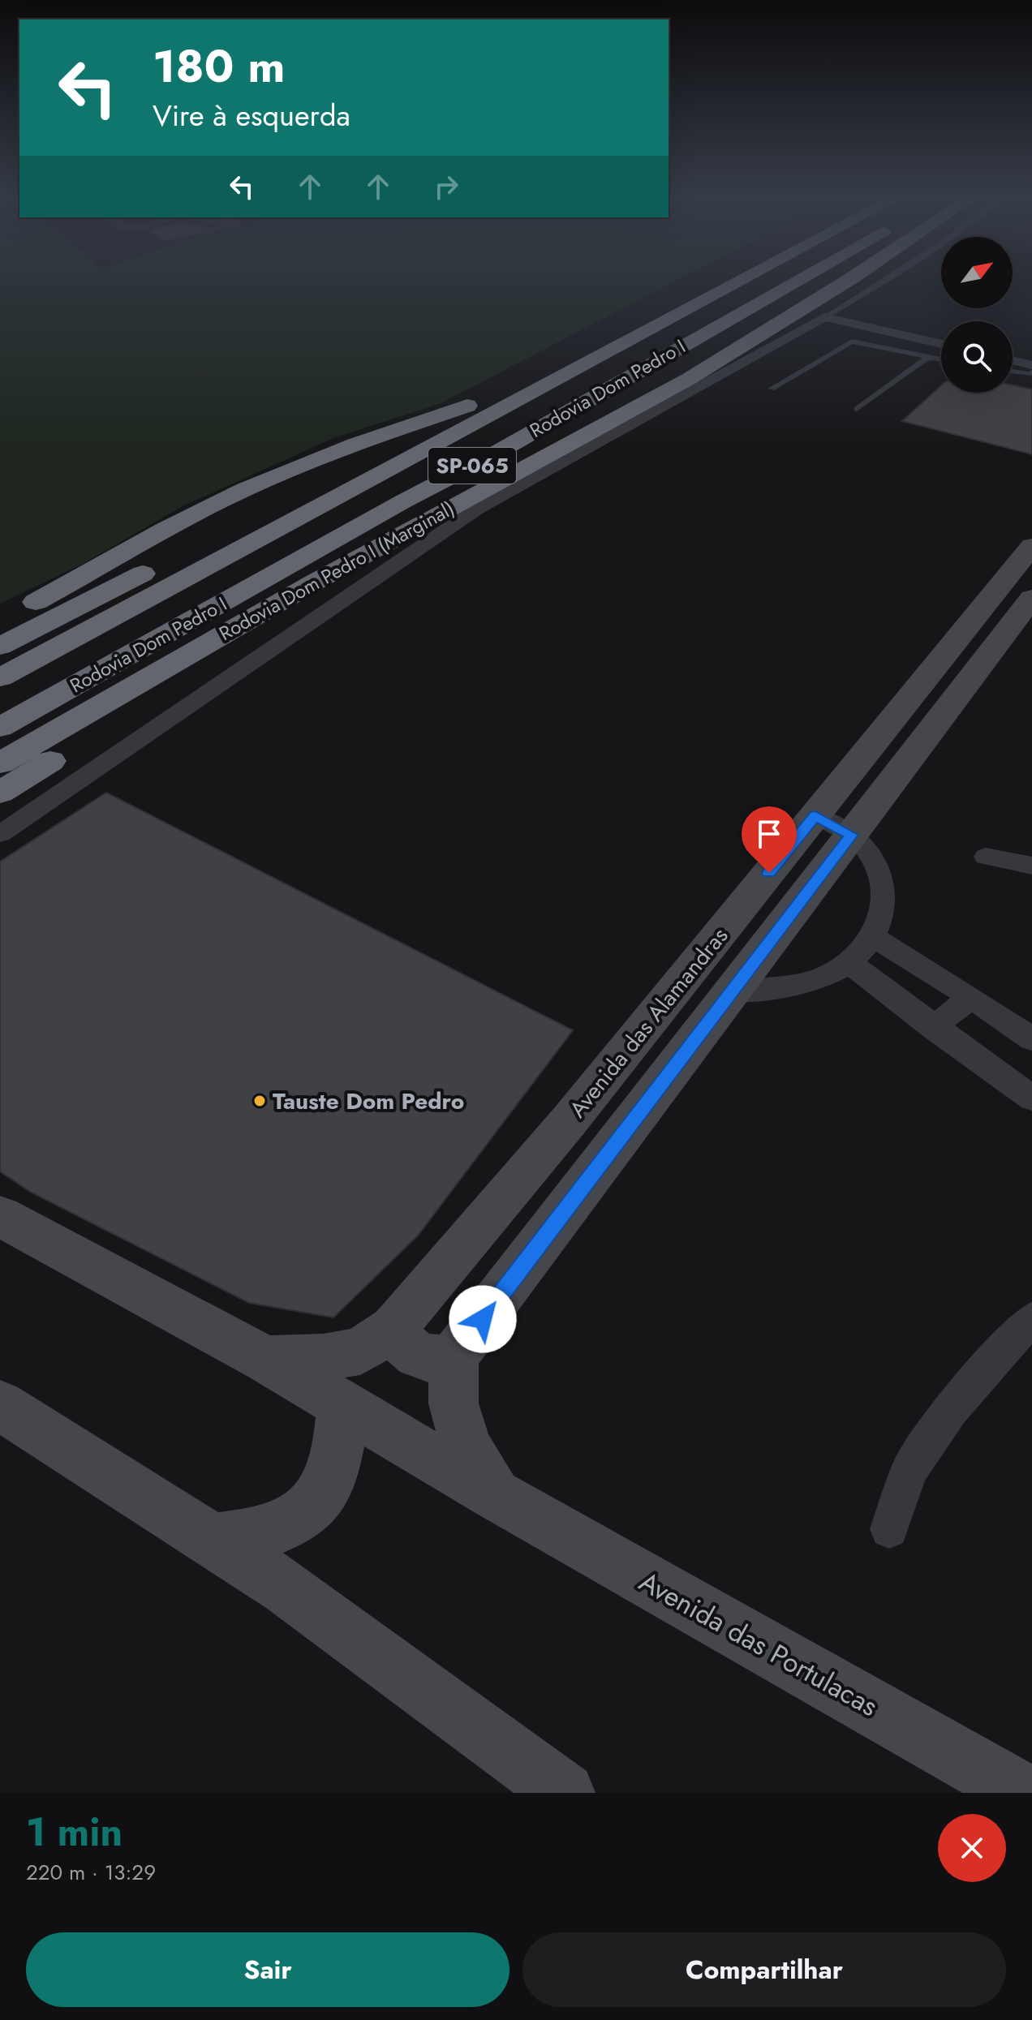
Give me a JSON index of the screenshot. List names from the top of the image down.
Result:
{
  "streets": {
    "highway": ["Rodovia Dom Pedro I", "SP-065", "Rodovia Dom Pedro I (Marginal)"],
    "street": ["Avenida das Alamandras", "Avenida das Portulacas"]
  },
  "crossings": [
    ["Avenida das Alamandras", "Avenida das Portulacas"]
  ],
  "places": ["Tauste Dom Pedro"],
  "north": "top right",
  "page": {
    "turn": ["180 m", "Vire à esquerda"],
    "heading": ["1 min", "220 m · 13:29"],
    "buttons": ["Sair", "Compartilhar"]
  }
}
